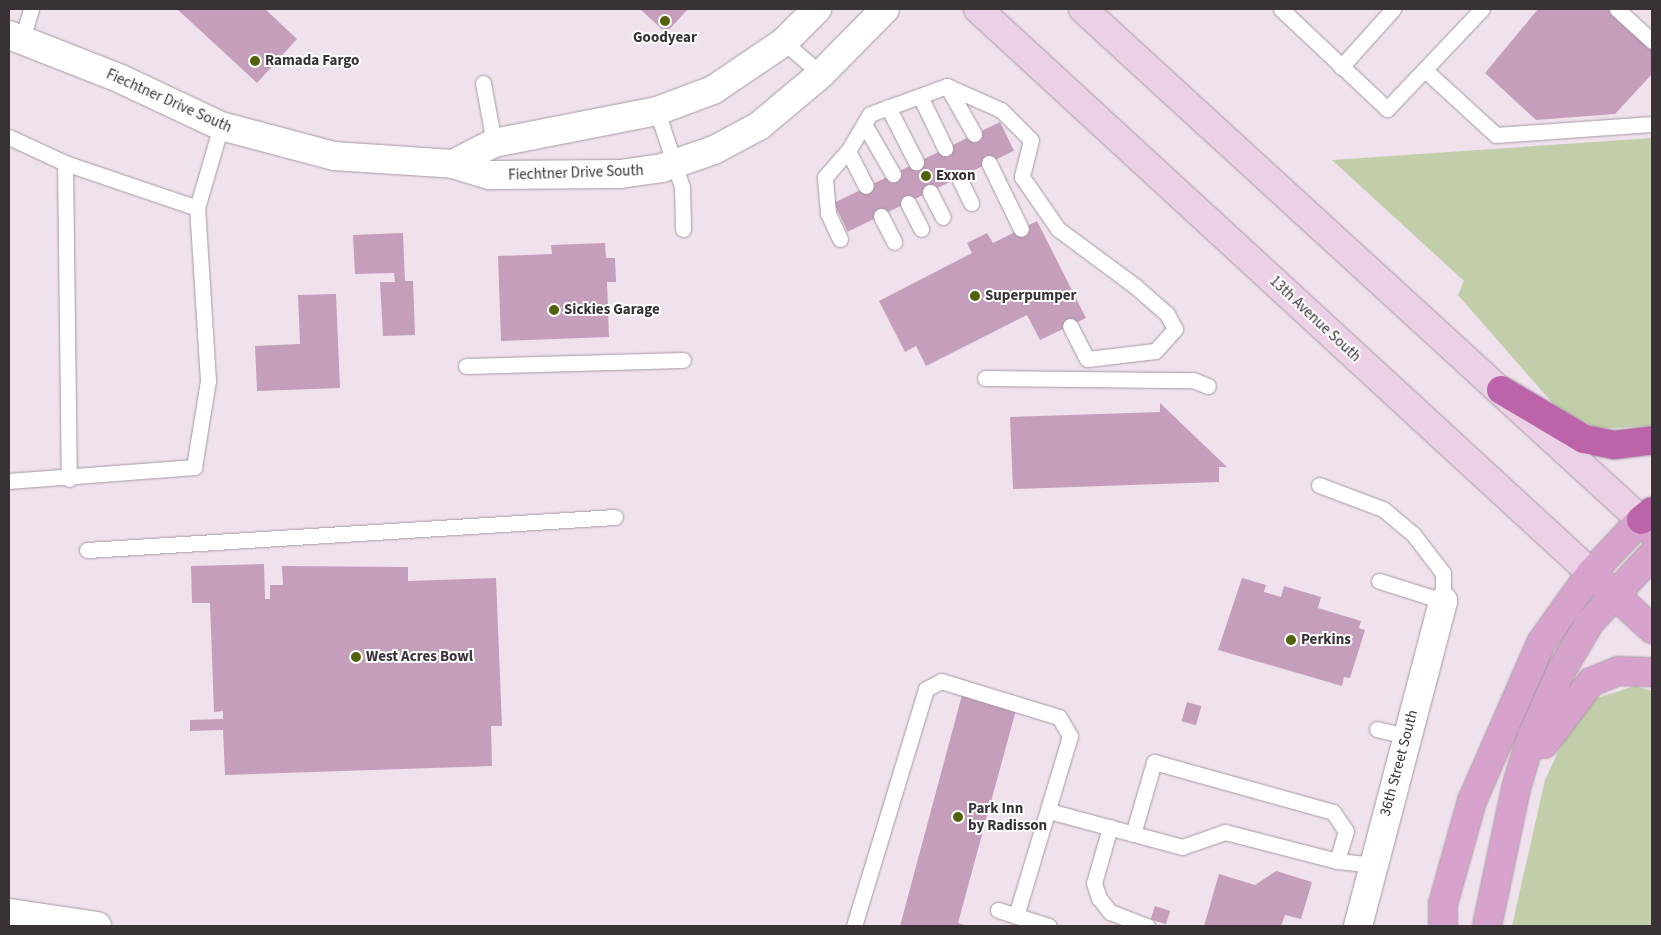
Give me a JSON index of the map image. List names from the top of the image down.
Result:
{
  "streets": {
    "main road": ["13th Avenue South"],
    "street": ["Fiechtner Drive South", "36th Street South"]
  },
  "places": [
    "Goodyear",
    "Ramada Fargo",
    "Exxon",
    "Superpumper",
    "Sickies Garage",
    "Perkins",
    "West Acres Bowl",
    "Park Inn by Radisson"
  ]
}
